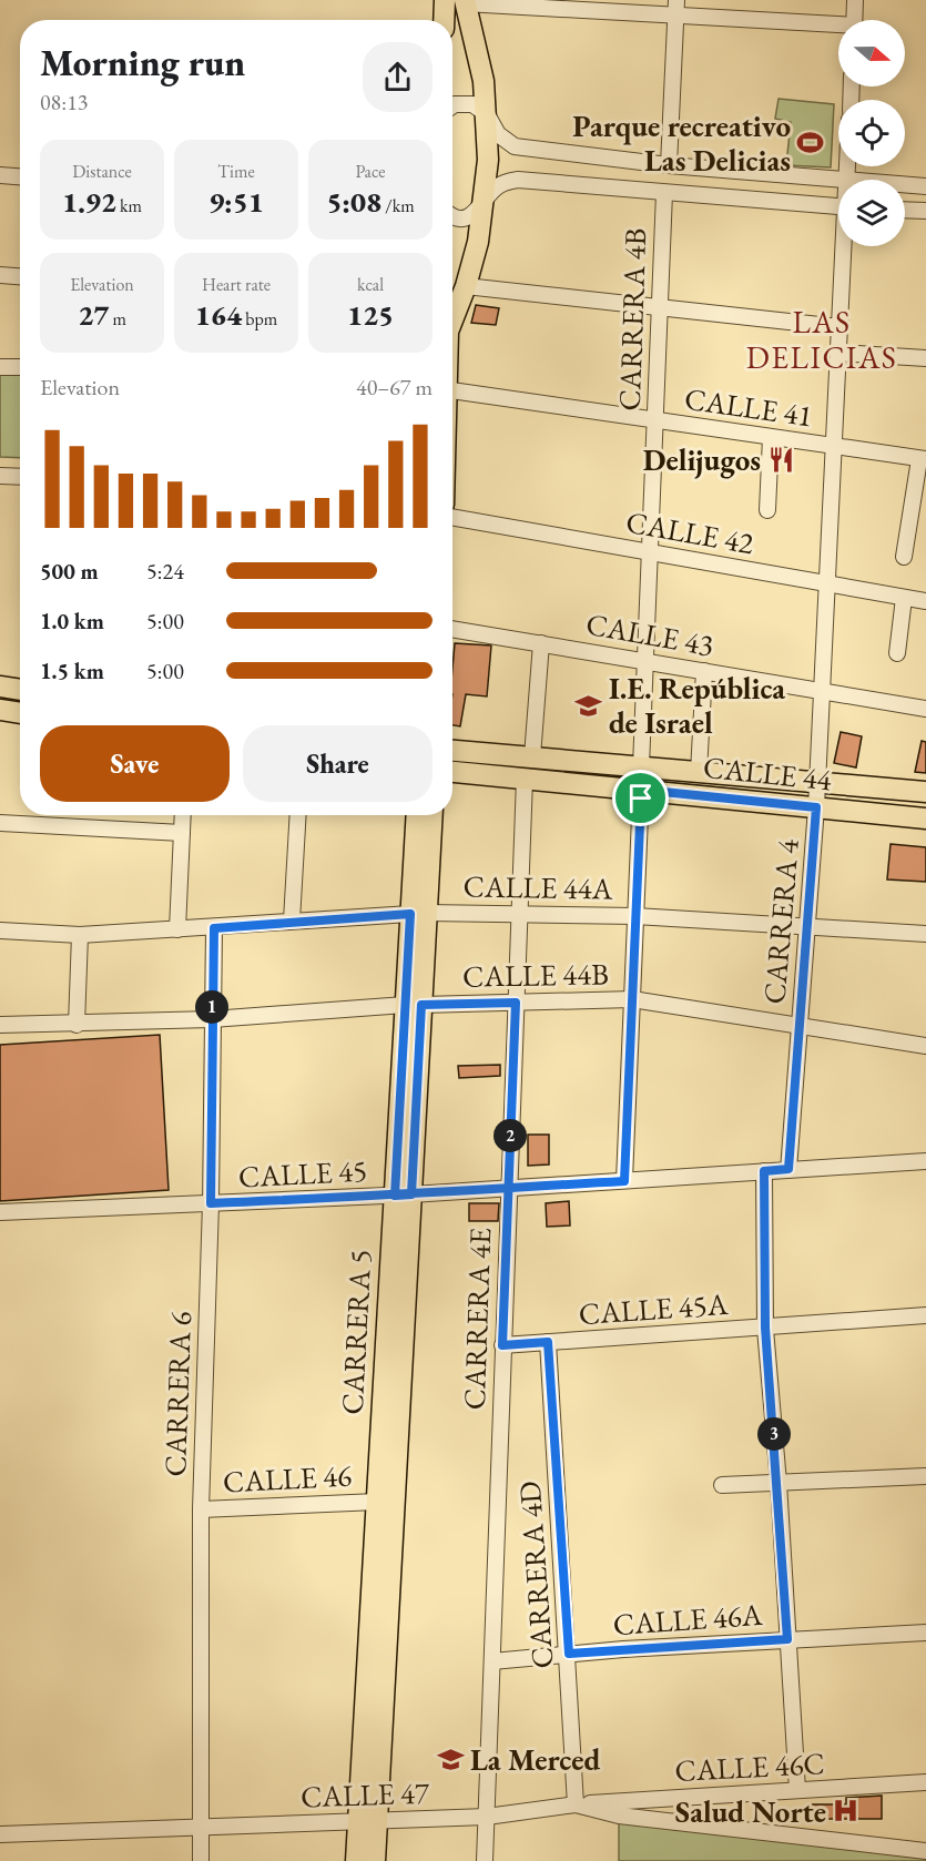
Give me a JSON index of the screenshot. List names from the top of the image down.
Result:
{
  "streets": {
    "main road": ["CALLE 44", "CARRERA 5"],
    "street": [
      "CARRERA 4B",
      "CALLE 41",
      "CALLE 42",
      "CALLE 43",
      "CALLE 44A",
      "CARRERA 4",
      "CALLE 44B",
      "CALLE 45",
      "CALLE 45A",
      "CARRERA 4E",
      "CARRERA 6",
      "CALLE 46",
      "CARRERA 4D",
      "CALLE 46A",
      "CALLE 46C",
      "CALLE 47"
    ]
  },
  "crossings": [
    ["CARRERA 4B", "CALLE 41"],
    ["CARRERA 4B", "CALLE 42"],
    ["CARRERA 4B", "CALLE 43"],
    ["CARRERA 4B", "CALLE 44"],
    ["CALLE 41", "CARRERA 4"],
    ["CALLE 42", "CARRERA 4"],
    ["CALLE 43", "CARRERA 4"],
    ["CALLE 44", "CARRERA 4"],
    ["CALLE 44", "CARRERA 4E"],
    ["CALLE 44A", "CARRERA 4"],
    ["CALLE 44A", "CARRERA 4E"],
    ["CALLE 44A", "CARRERA 5"],
    ["CALLE 44A", "CARRERA 6"],
    ["CARRERA 4", "CALLE 44B"],
    ["CARRERA 4", "CALLE 45"],
    ["CALLE 44B", "CARRERA 4E"],
    ["CALLE 44B", "CARRERA 5"],
    ["CALLE 44B", "CARRERA 6"],
    ["CALLE 45", "CARRERA 4E"],
    ["CALLE 45", "CARRERA 5"],
    ["CALLE 45", "CARRERA 6"],
    ["CALLE 45A", "CARRERA 4E"],
    ["CALLE 45A", "CARRERA 4D"],
    ["CARRERA 4E", "CALLE 46A"],
    ["CARRERA 4E", "CALLE 47"],
    ["CARRERA 5", "CALLE 46"],
    ["CARRERA 5", "CALLE 47"],
    ["CARRERA 6", "CALLE 46"],
    ["CARRERA 6", "CALLE 47"],
    ["CARRERA 4D", "CALLE 46A"],
    ["CARRERA 4D", "CALLE 46C"],
    ["CARRERA 4D", "CALLE 47"],
    ["CALLE 46C", "CALLE 47"]
  ],
  "districts": ["LAS DELICIAS"],
  "places": {
    "sports": ["Parque recreativo Las Delicias"],
    "restaurant": ["Delijugos"],
    "school or university": ["I.E. República de Israel", "La Merced"],
    "hospital": ["Salud Norte"]
  },
  "north": "right",
  "page": {
    "heading": ["Morning run", "08:13"],
    "stats": [
      ["Distance", "1.92 km"],
      ["Time", "9:51"],
      ["Pace", "5:08 /km"],
      ["Elevation", "27 m"],
      ["Heart rate", "164 bpm"],
      ["kcal", "125"]
    ],
    "chart": ["Elevation", "40–67 m"],
    "list": [
      {
        "name": "500 m",
        "note": "5:24"
      },
      {
        "name": "1.0 km",
        "note": "5:00"
      },
      {
        "name": "1.5 km",
        "note": "5:00"
      }
    ],
    "buttons": ["Save", "Share"],
    "pins": ["1", "2", "3"]
  }
}
